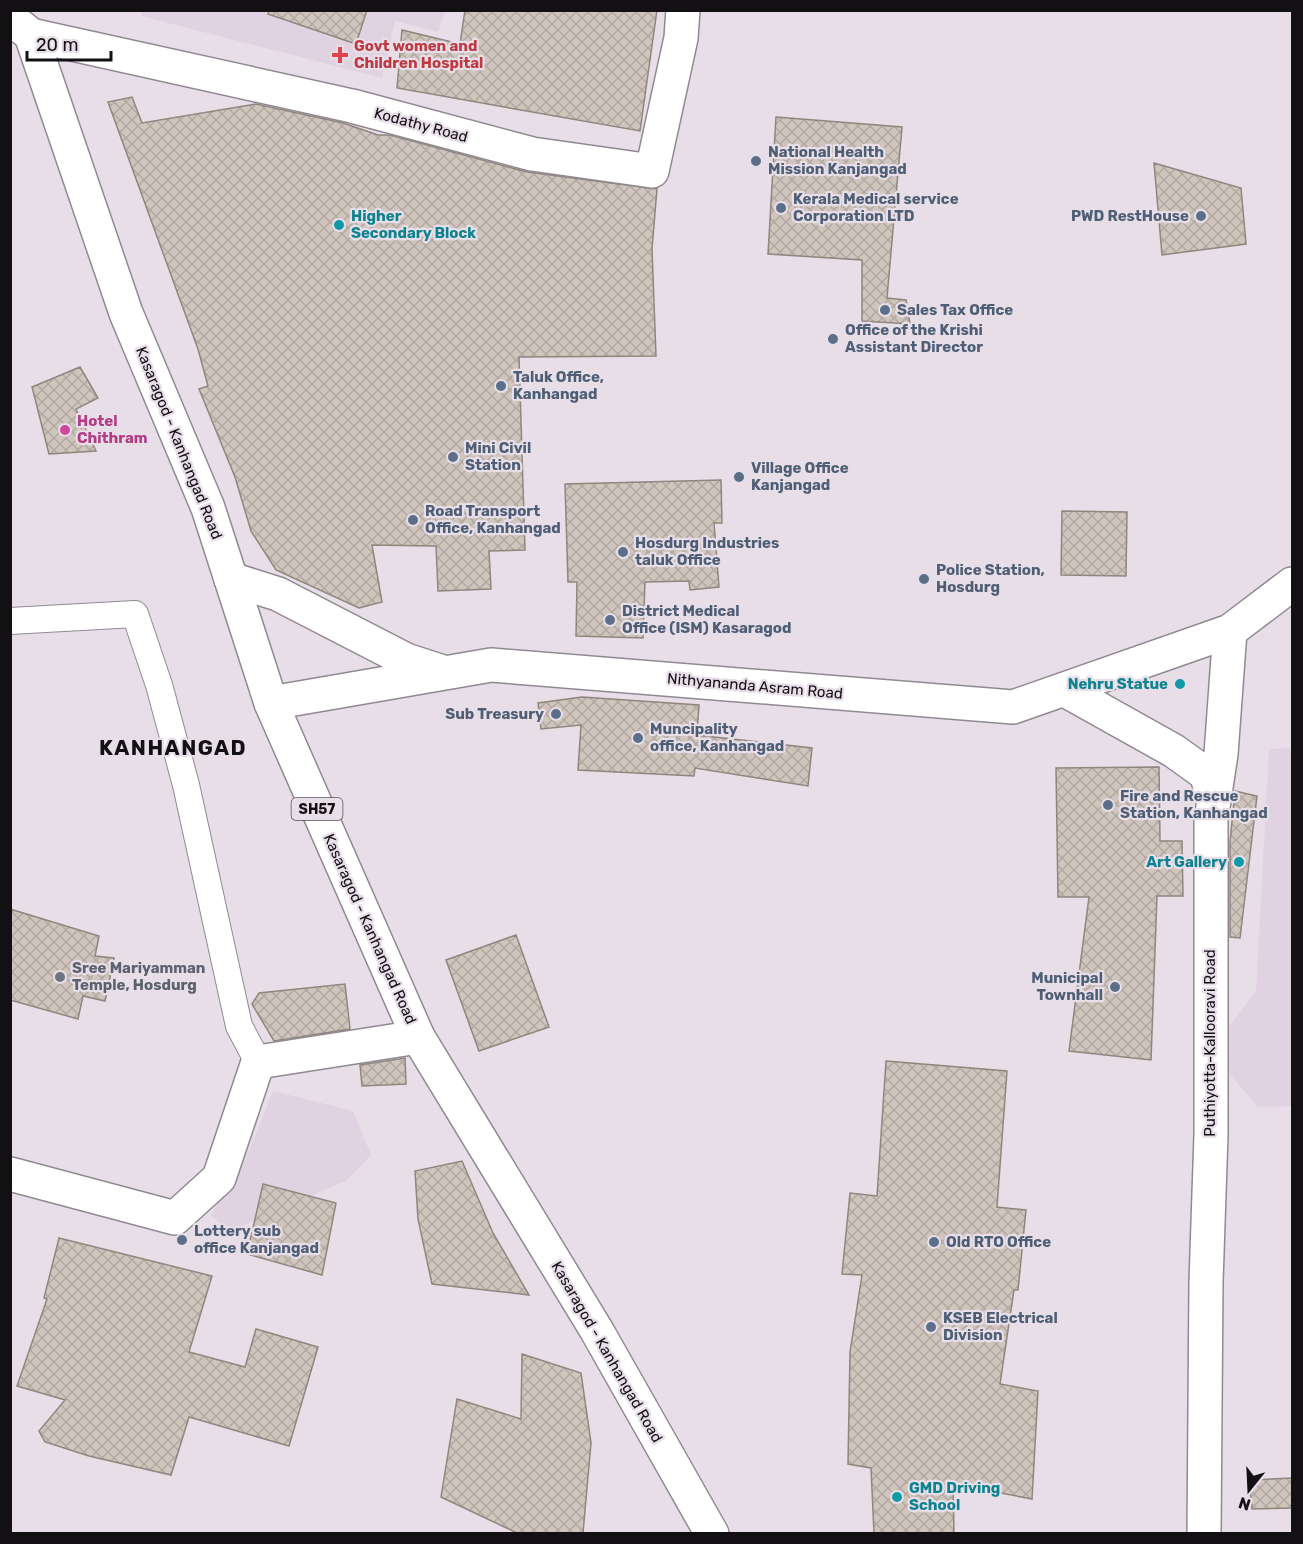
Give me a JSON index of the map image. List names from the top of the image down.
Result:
{
  "streets": {
    "main road": [
      "Kodathy Road",
      "Kasaragod - Kanhangad Road",
      "Nithyananda Asram Road",
      "SH57",
      "Puthiyotta-Kallooravi Road"
    ]
  },
  "crossings": [
    ["Kodathy Road", "Kasaragod - Kanhangad Road"],
    ["Kasaragod - Kanhangad Road", "Nithyananda Asram Road"],
    ["Nithyananda Asram Road", "Puthiyotta-Kallooravi Road"]
  ],
  "districts": ["KANHANGAD"],
  "places": {
    "health": ["Govt women and Children Hospital"],
    "other": [
      "National Health Mission Kanjangad",
      "Kerala Medical service Corporation LTD",
      "PWD RestHouse",
      "Higher Secondary Block",
      "Sales Tax Office",
      "Office of the Krishi Assistant Director",
      "Taluk Office, Kanhangad",
      "Hotel Chithram",
      "Mini Civil Station",
      "Village Office Kanjangad",
      "Road Transport Office, Kanhangad",
      "Hosdurg Industries taluk Office",
      "Police Station, Hosdurg",
      "District Medical Office (ISM) Kasaragod",
      "Nehru Statue",
      "Sub Treasury",
      "Muncipality office, Kanhangad",
      "Fire and Rescue Station, Kanhangad",
      "Art Gallery",
      "Sree Mariyamman Temple, Hosdurg",
      "Municipal Townhall",
      "Lottery sub office Kanjangad",
      "Old RTO Office",
      "KSEB Electrical Division",
      "GMD Driving School"
    ]
  },
  "scale_bar": "20 m",
  "north": "bottom"
}
